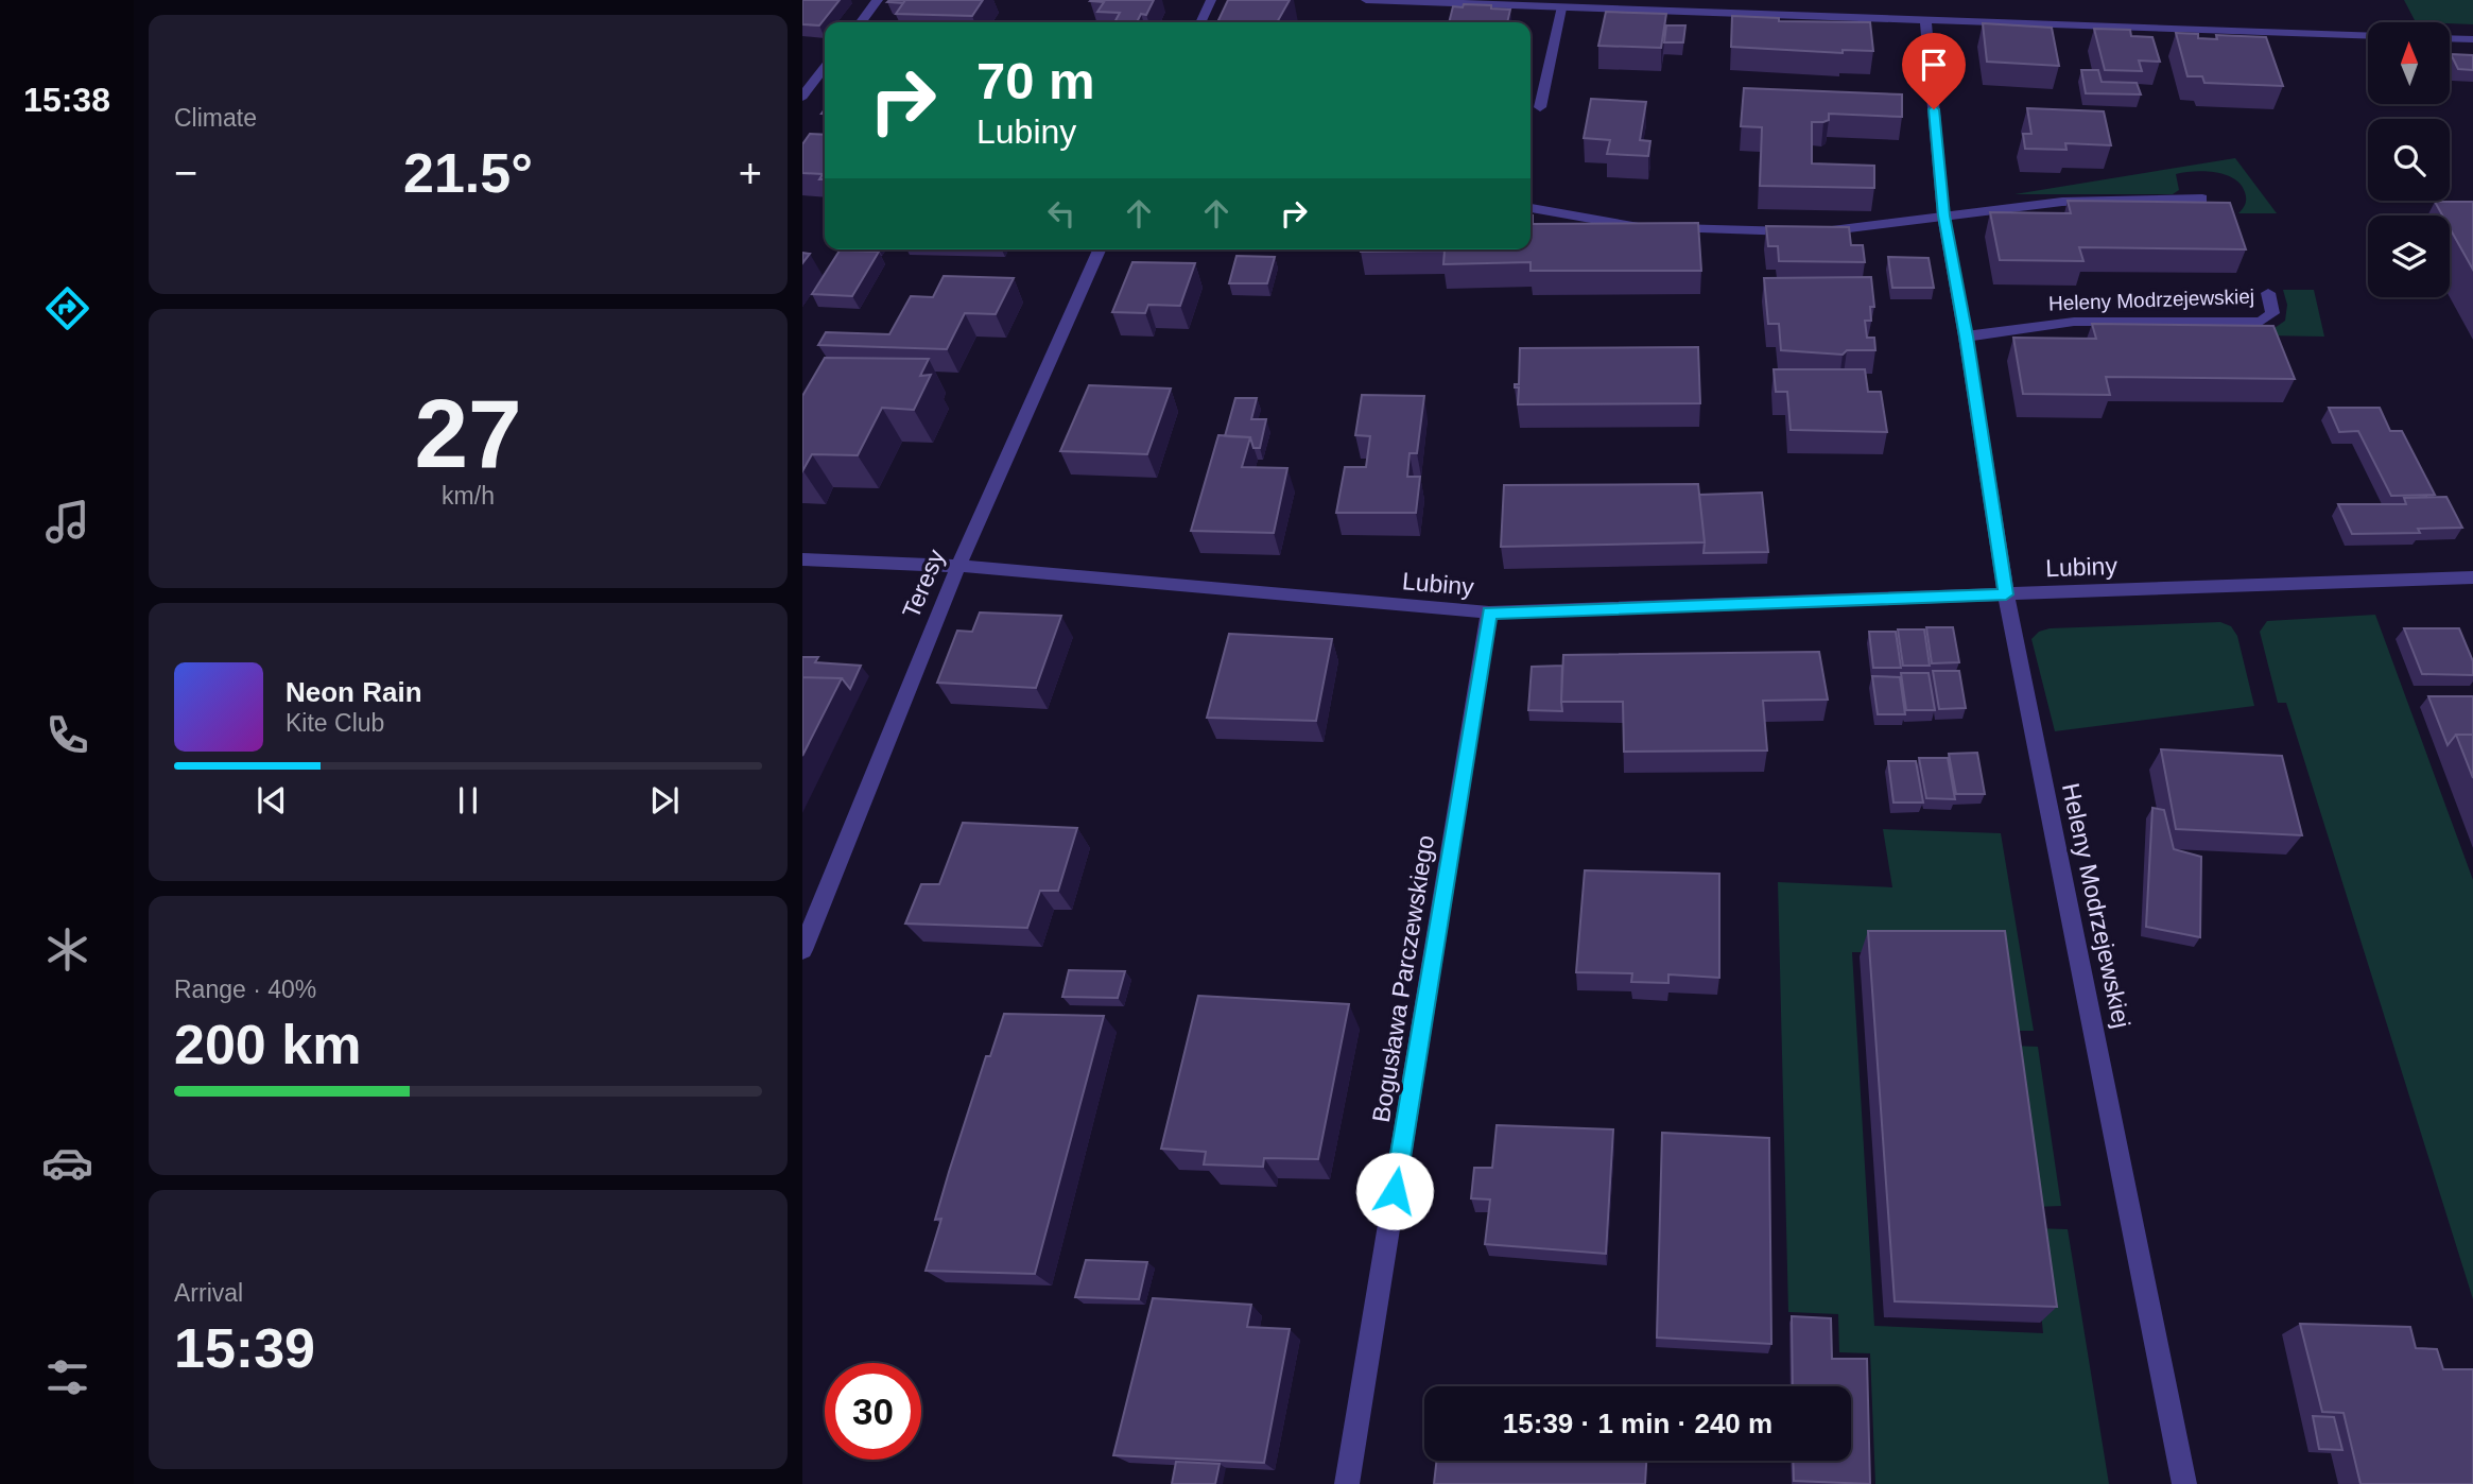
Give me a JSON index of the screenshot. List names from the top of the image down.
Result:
{
  "streets": {
    "street": [
      "Heleny Modrzejewskiej",
      "Lubiny",
      "Teresy",
      "Bogusława Parczewskiego"
    ]
  },
  "crossings": [
    ["Heleny Modrzejewskiej", "Lubiny"],
    ["Lubiny", "Teresy"],
    ["Lubiny", "Bogusława Parczewskiego"]
  ],
  "north": "top",
  "page": {
    "tabs": "15:38",
    "tile": [
      "Climate",
      ["27", "km/h"],
      ["Range · 40%", "200 km"],
      ["Arrival", "15:39"]
    ],
    "turn": ["70 m", "Lubiny"],
    "heat": ["−", "21.5°", "+"],
    "song": ["Neon Rain", "Kite Club"],
    "limit": "30",
    "trip": "15:39 · 1 min · 240 m"
  }
}
